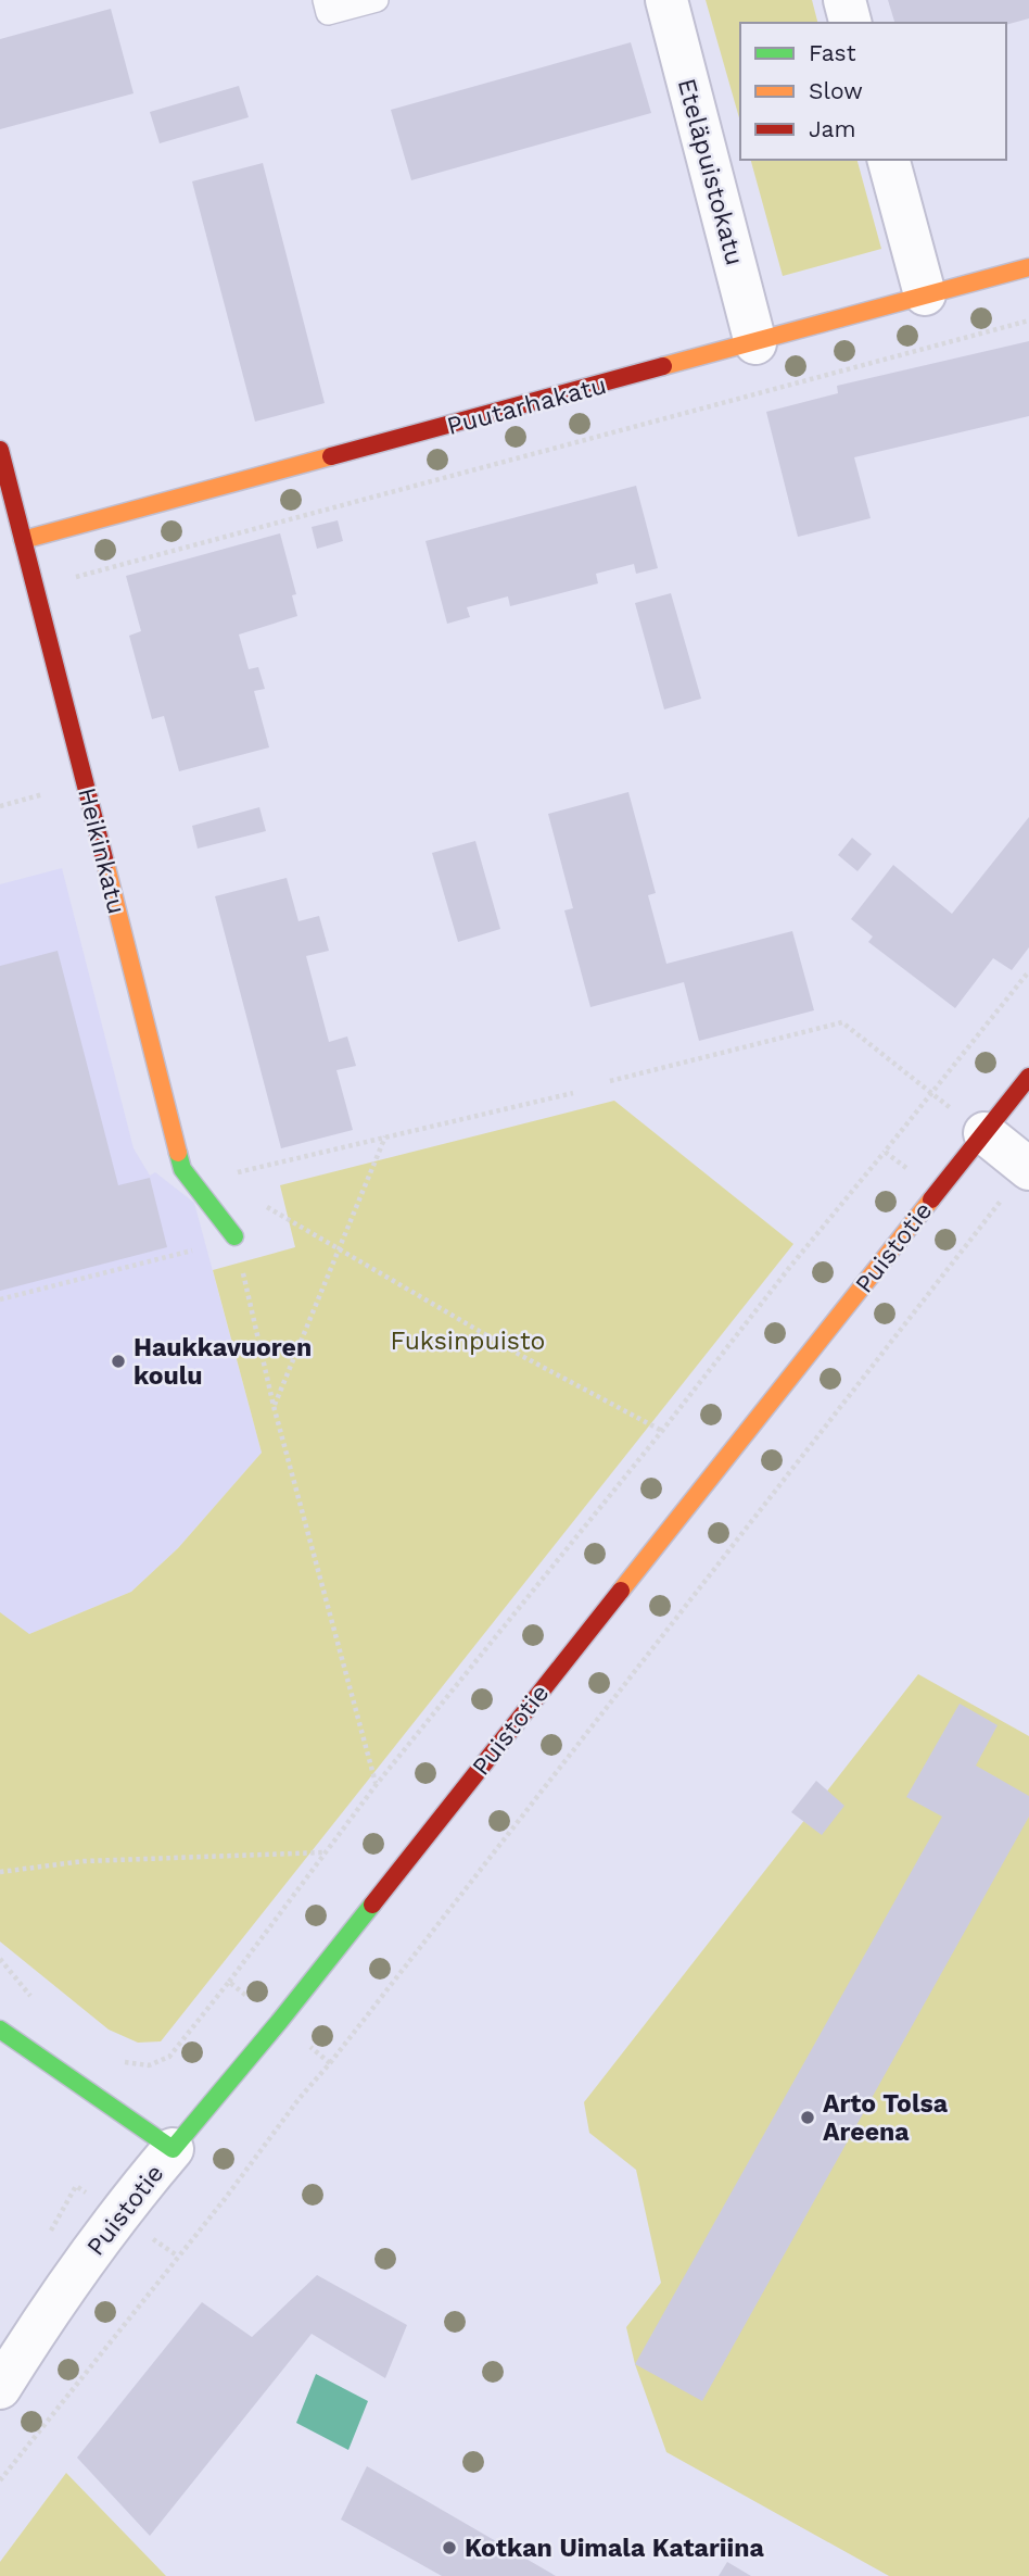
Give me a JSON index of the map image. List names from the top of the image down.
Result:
{
  "streets": {
    "street": [
      "Eteläpuistokatu",
      "Puutarhakatu",
      "Heikinkatu",
      "Puistotie"
    ]
  },
  "crossings": [
    ["Eteläpuistokatu", "Puutarhakatu"],
    ["Puutarhakatu", "Heikinkatu"]
  ],
  "parks": ["Fuksinpuisto"],
  "places": ["Haukkavuoren koulu", "Arto Tolsa Areena", "Kotkan Uimala Katariina"],
  "legend": ["Fast", "Slow", "Jam"]
}
